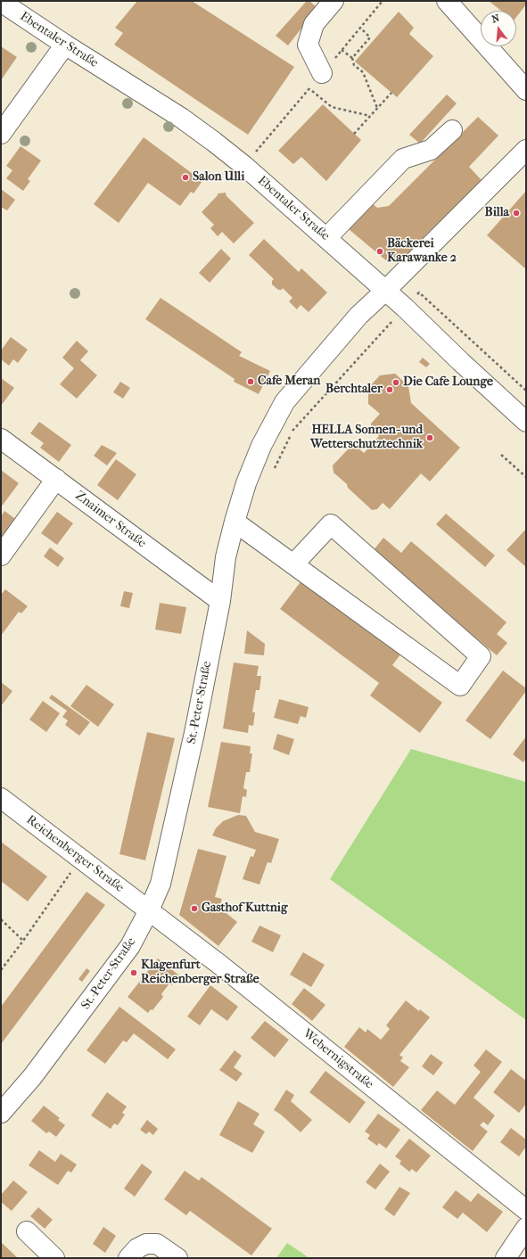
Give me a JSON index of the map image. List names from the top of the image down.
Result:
{
  "streets": {
    "street": [
      "Ebentaler Straße",
      "Znaimer Straße",
      "St.-Peter-Straße",
      "Reichenberger Straße",
      "Webernigstraße"
    ]
  },
  "crossings": [
    ["Ebentaler Straße", "St.-Peter-Straße"],
    ["Znaimer Straße", "St.-Peter-Straße"],
    ["St.-Peter-Straße", "Reichenberger Straße"],
    ["St.-Peter-Straße", "Webernigstraße"],
    ["Reichenberger Straße", "Webernigstraße"]
  ],
  "places": [
    "Salon Ulli",
    "Billa",
    "Bäckerei Karawanke 2",
    "Cafe Meran",
    "Die Cafe Lounge",
    "Berchtaler",
    "HELLA Sonnen- und Wetterschutztechnik",
    "Gasthof Kuttnig",
    "Klagenfurt Reichenberger Straße"
  ],
  "north": "top"
}
